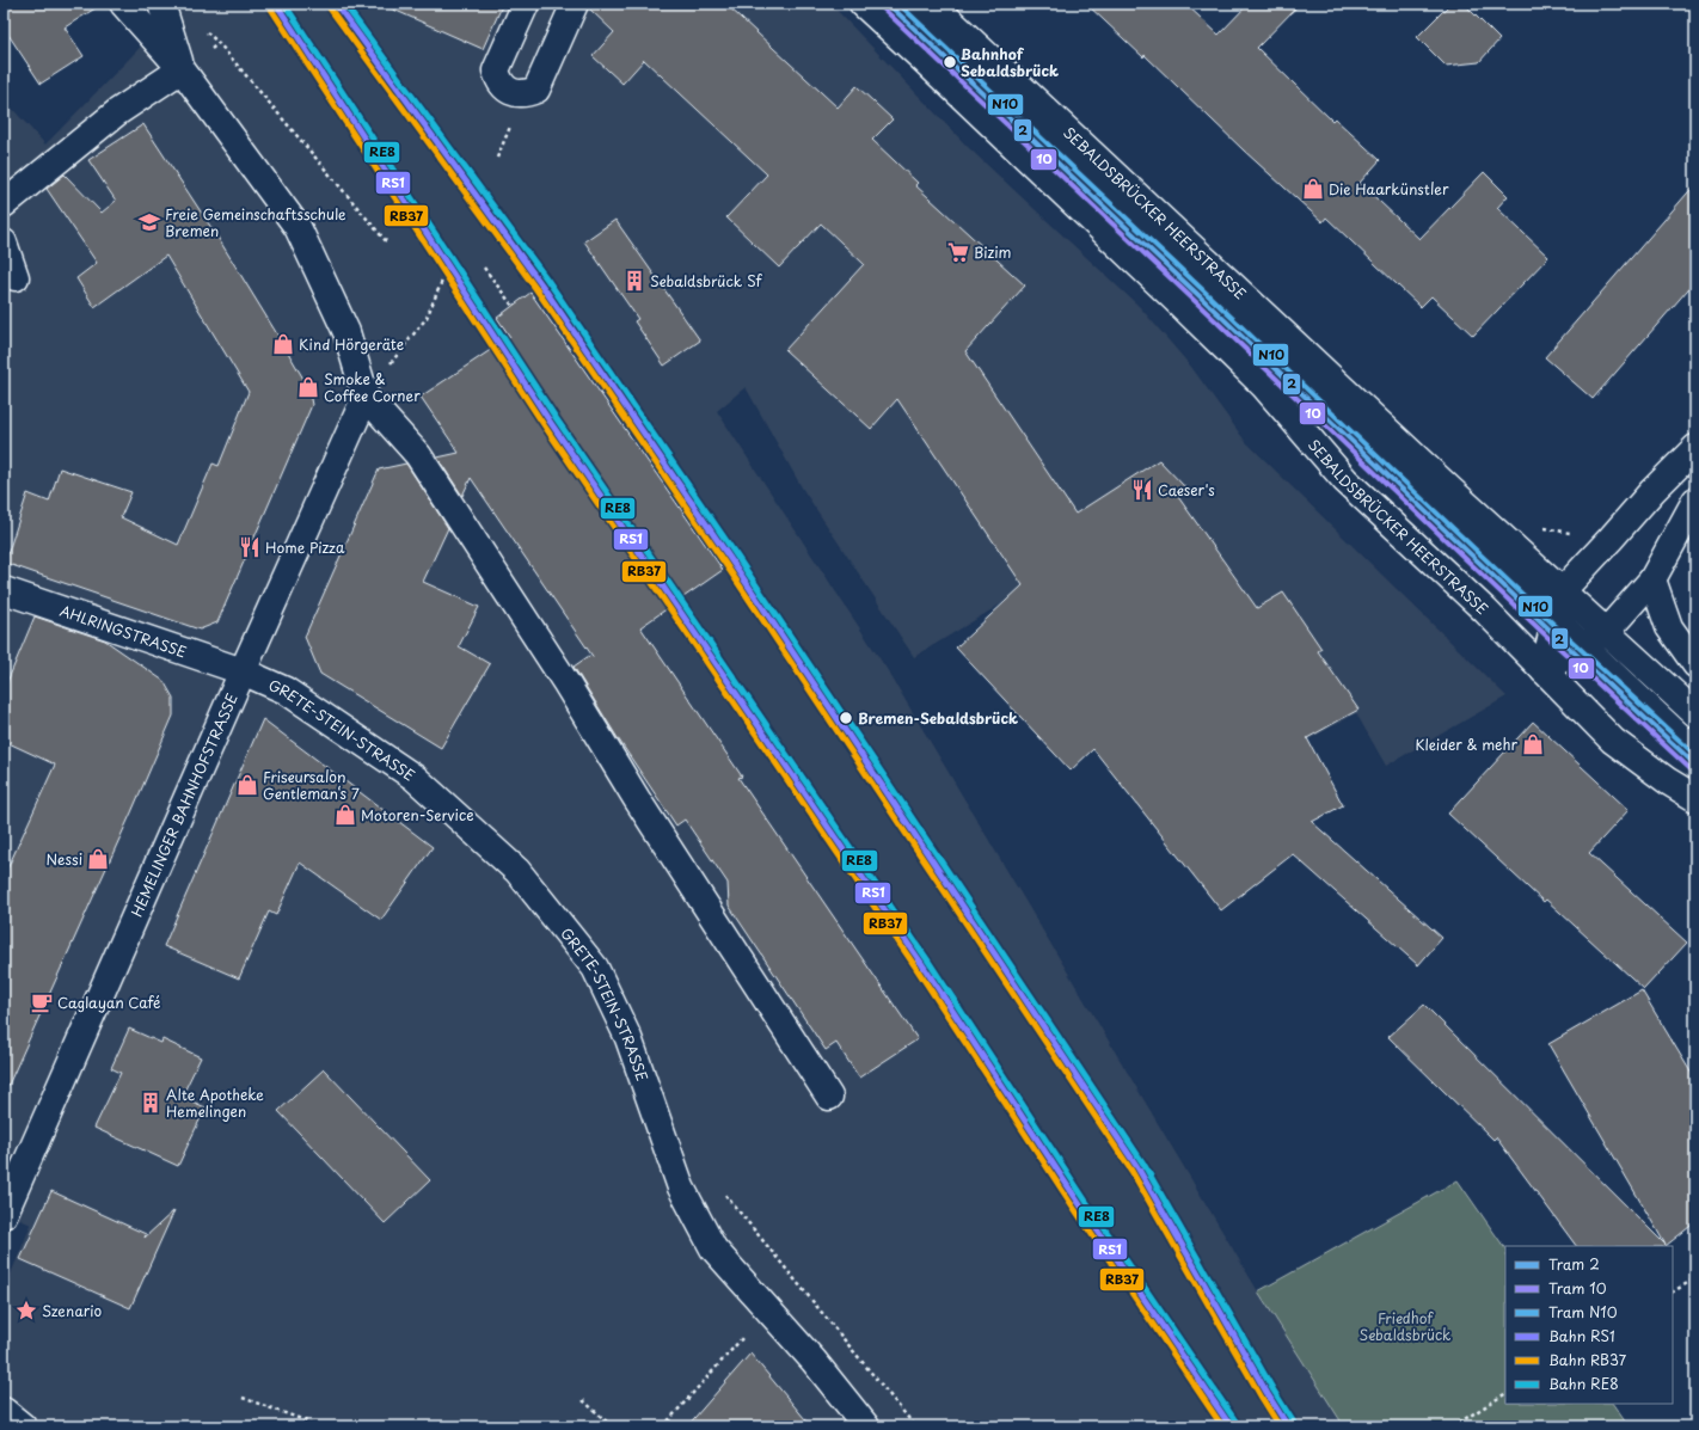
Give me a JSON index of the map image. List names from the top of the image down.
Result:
{
  "streets": {
    "main road": [
      "SEBALDSBRÜCKER HEERSTRASSE",
      "AHLRINGSTRASSE",
      "GRETE-STEIN-STRASSE",
      "HEMELINGER BAHNHOFSTRASSE"
    ]
  },
  "crossings": [
    ["AHLRINGSTRASSE", "GRETE-STEIN-STRASSE"],
    ["AHLRINGSTRASSE", "HEMELINGER BAHNHOFSTRASSE"],
    ["GRETE-STEIN-STRASSE", "HEMELINGER BAHNHOFSTRASSE"]
  ],
  "parks": ["Friedhof Sebaldsbrück"],
  "places": {
    "other": ["Bahnhof Sebaldsbrück", "Bremen-Sebaldsbrück"],
    "shop": [
      "Die Haarkünstler",
      "Kind Hörgeräte",
      "Smoke & Coffee Corner",
      "Kleider & mehr",
      "Friseursalon Gentleman‘s 7",
      "Motoren-Service",
      "Nessi"
    ],
    "school or university": ["Freie Gemeinschaftsschule Bremen"],
    "supermarket": ["Bizim"],
    "building": ["Sebaldsbrück Sf", "Alte Apotheke Hemelingen"],
    "restaurant": ["Caeser's", "Home Pizza"],
    "cafe": ["Caglayan Café"],
    "place": ["Szenario"]
  },
  "lines": [
    "tram line 2",
    "tram line N10",
    "rail line RS1",
    "rail line RE8",
    "rail line RB37",
    "tram line 10"
  ],
  "legend": [
    "Tram 2",
    "Tram 10",
    "Tram N10",
    "Bahn RS1",
    "Bahn RB37",
    "Bahn RE8"
  ]
}
